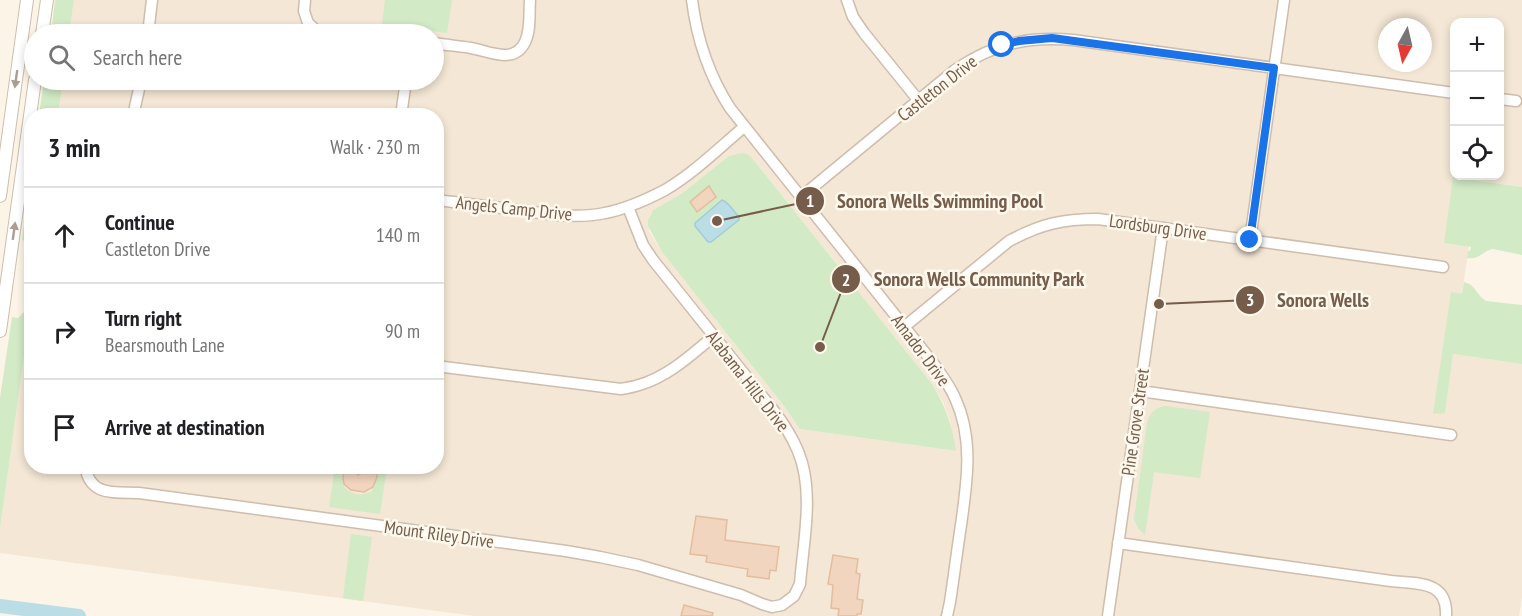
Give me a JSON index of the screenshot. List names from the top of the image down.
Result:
{
  "streets": {
    "street": [
      "Castleton Drive",
      "Angels Camp Drive",
      "Lordsburg Drive",
      "Amador Drive",
      "Alabama Hills Drive",
      "Pine Grove Street",
      "Mount Riley Drive"
    ]
  },
  "crossings": [
    ["Castleton Drive", "Amador Drive"],
    ["Angels Camp Drive", "Amador Drive"],
    ["Angels Camp Drive", "Alabama Hills Drive"],
    ["Lordsburg Drive", "Amador Drive"],
    ["Lordsburg Drive", "Pine Grove Street"],
    ["Alabama Hills Drive", "Mount Riley Drive"]
  ],
  "places": ["Sonora Wells Swimming Pool", "Sonora Wells", "Sonora Wells Community Park"],
  "north": "bottom",
  "page": {
    "map_buttons": ["+", "−"],
    "search": "Search here",
    "heading": ["3 min", "Walk · 230 m"],
    "list": [
      ["Continue", "Castleton Drive", "140 m"],
      ["Turn right", "Bearsmouth Lane", "90 m"],
      "Arrive at destination"
    ]
  }
}
